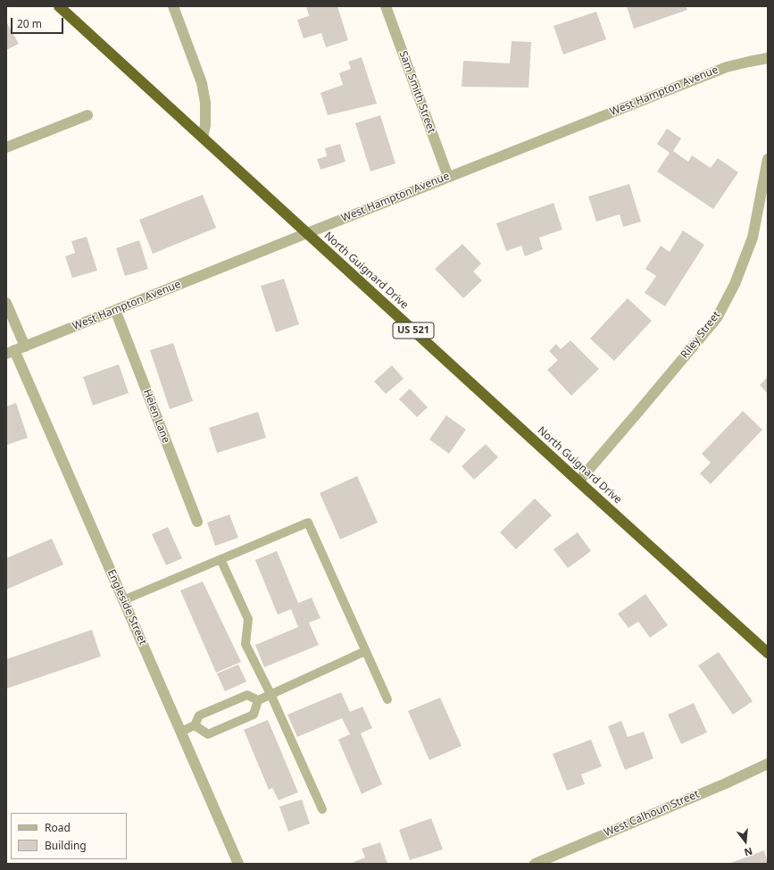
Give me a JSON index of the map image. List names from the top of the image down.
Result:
{
  "streets": {
    "highway": ["North Guignard Drive", "US 521"],
    "street": [
      "West Hampton Avenue",
      "Sam Smith Street",
      "Riley Street",
      "Helen Lane",
      "Engleside Street",
      "West Calhoun Street"
    ]
  },
  "crossings": [
    ["West Hampton Avenue", "Sam Smith Street"],
    ["West Hampton Avenue", "North Guignard Drive"],
    ["West Hampton Avenue", "Helen Lane"],
    ["West Hampton Avenue", "Engleside Street"],
    ["North Guignard Drive", "Riley Street"]
  ],
  "legend": ["Road", "Building"],
  "scale_bar": "20 m",
  "north": "bottom"
}
